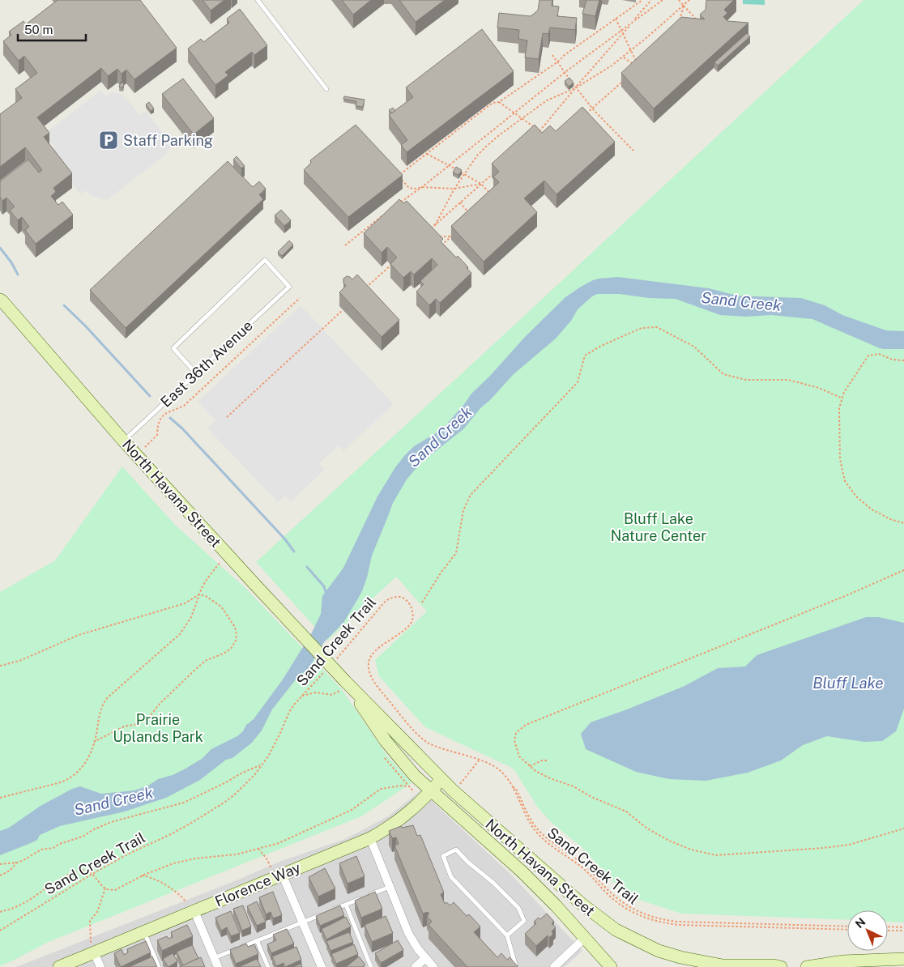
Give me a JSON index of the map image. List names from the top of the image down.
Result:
{
  "streets": {
    "main road": ["North Havana Street", "Florence Way"],
    "lane": ["East 36th Avenue"],
    "path": ["Sand Creek Trail"]
  },
  "crossings": [
    ["East 36th Avenue", "North Havana Street"],
    ["North Havana Street", "Florence Way"]
  ],
  "water": ["Sand Creek", "Bluff Lake"],
  "parks": ["Bluff Lake Nature Center", "Prairie Uplands Park"],
  "places": {
    "parking": ["Staff Parking"]
  },
  "scale_bar": "50 m",
  "north": "top left"
}
